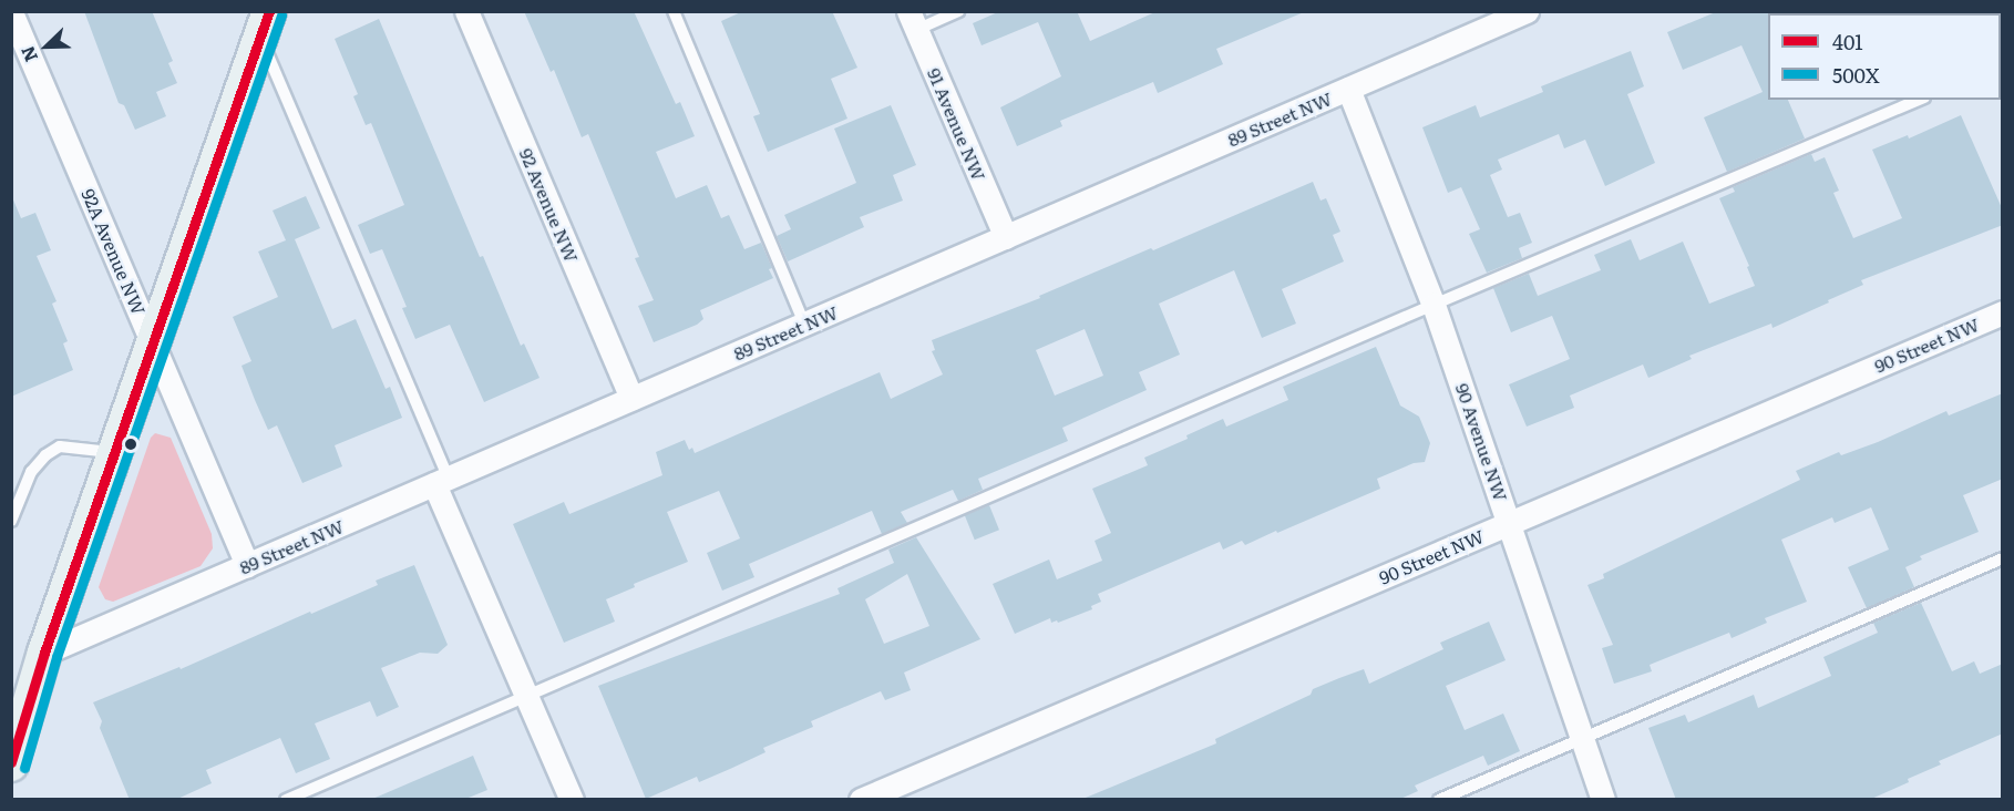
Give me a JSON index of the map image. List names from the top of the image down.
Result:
{
  "streets": {
    "street": [
      "89 Street NW",
      "91 Avenue NW",
      "92 Avenue NW",
      "92A Avenue NW",
      "90 Street NW",
      "90 Avenue NW"
    ]
  },
  "crossings": [
    ["89 Street NW", "91 Avenue NW"],
    ["89 Street NW", "92 Avenue NW"],
    ["89 Street NW", "92A Avenue NW"],
    ["89 Street NW", "90 Avenue NW"],
    ["90 Street NW", "90 Avenue NW"]
  ],
  "lines": ["transit line 401", "transit line 500X"],
  "legend": ["401", "500X"],
  "north": "bottom left"
}
